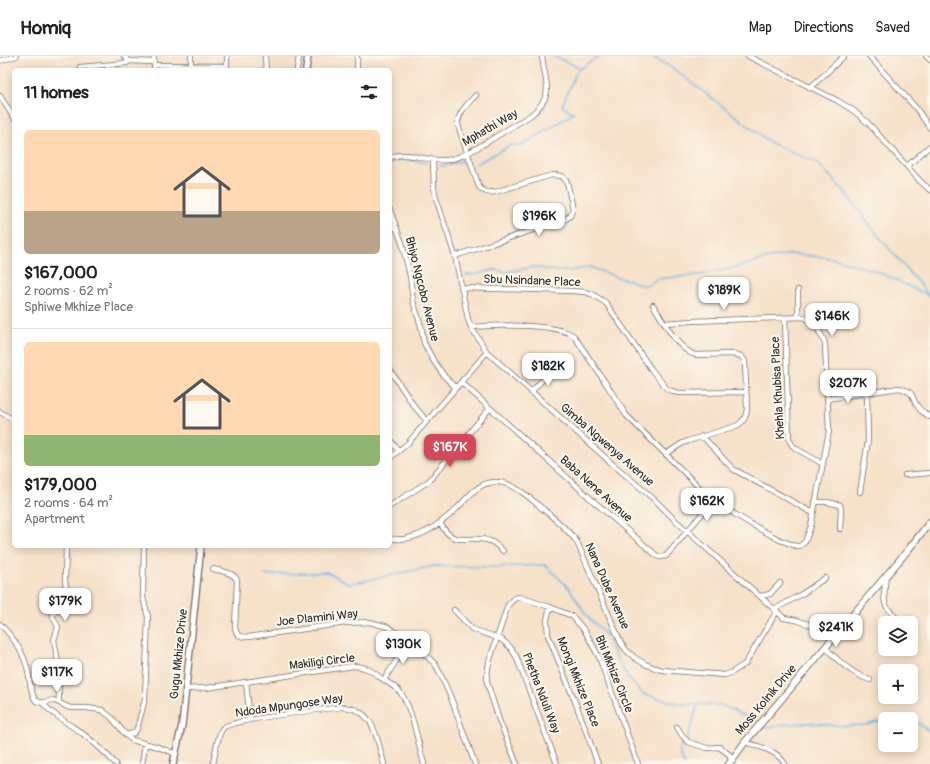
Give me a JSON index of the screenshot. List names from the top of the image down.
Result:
{
  "streets": {
    "main road": ["Moss Kolnik Drive"],
    "street": [
      "Mphathi Way",
      "Sbu Nsindane Place",
      "Bhiyo Ngcobo Avenue",
      "Khehla Khubisa Place",
      "Gimba Ngwenya Avenue",
      "Baba Nene Avenue",
      "Nana Dube Avenue",
      "Joe Dlamini Way",
      "Gugu Mkhize Drive",
      "Makiligi Circle",
      "Bhi Mkhize Circle",
      "Mongi Mkhize Place",
      "Phetha Nduli Way",
      "Ndoda Mpungose Way"
    ]
  },
  "crossings": [
    ["Mphathi Way", "Gimba Ngwenya Avenue"],
    ["Sbu Nsindane Place", "Gimba Ngwenya Avenue"],
    ["Gimba Ngwenya Avenue", "Baba Nene Avenue"],
    ["Gimba Ngwenya Avenue", "Nana Dube Avenue"],
    ["Gimba Ngwenya Avenue", "Moss Kolnik Drive"],
    ["Gugu Mkhize Drive", "Makiligi Circle"],
    ["Bhi Mkhize Circle", "Mongi Mkhize Place"],
    ["Bhi Mkhize Circle", "Phetha Nduli Way"]
  ],
  "page": {
    "header": "Homiq",
    "nav": ["Map", "Directions", "Saved"],
    "heading": "11 homes",
    "list": [
      {
        "name": "$167,000",
        "note": "2 rooms · 62 m² · Sphiwe Mkhize Place"
      },
      {
        "name": "$179,000",
        "note": "2 rooms · 64 m² · Apartment"
      }
    ],
    "price": [
      "$196K",
      "$189K",
      "$146K",
      "$182K",
      "$207K",
      "$167K",
      "$162K",
      "$179K",
      "$241K",
      "$130K",
      "$117K"
    ],
    "map_buttons": ["+", "−"]
  }
}
